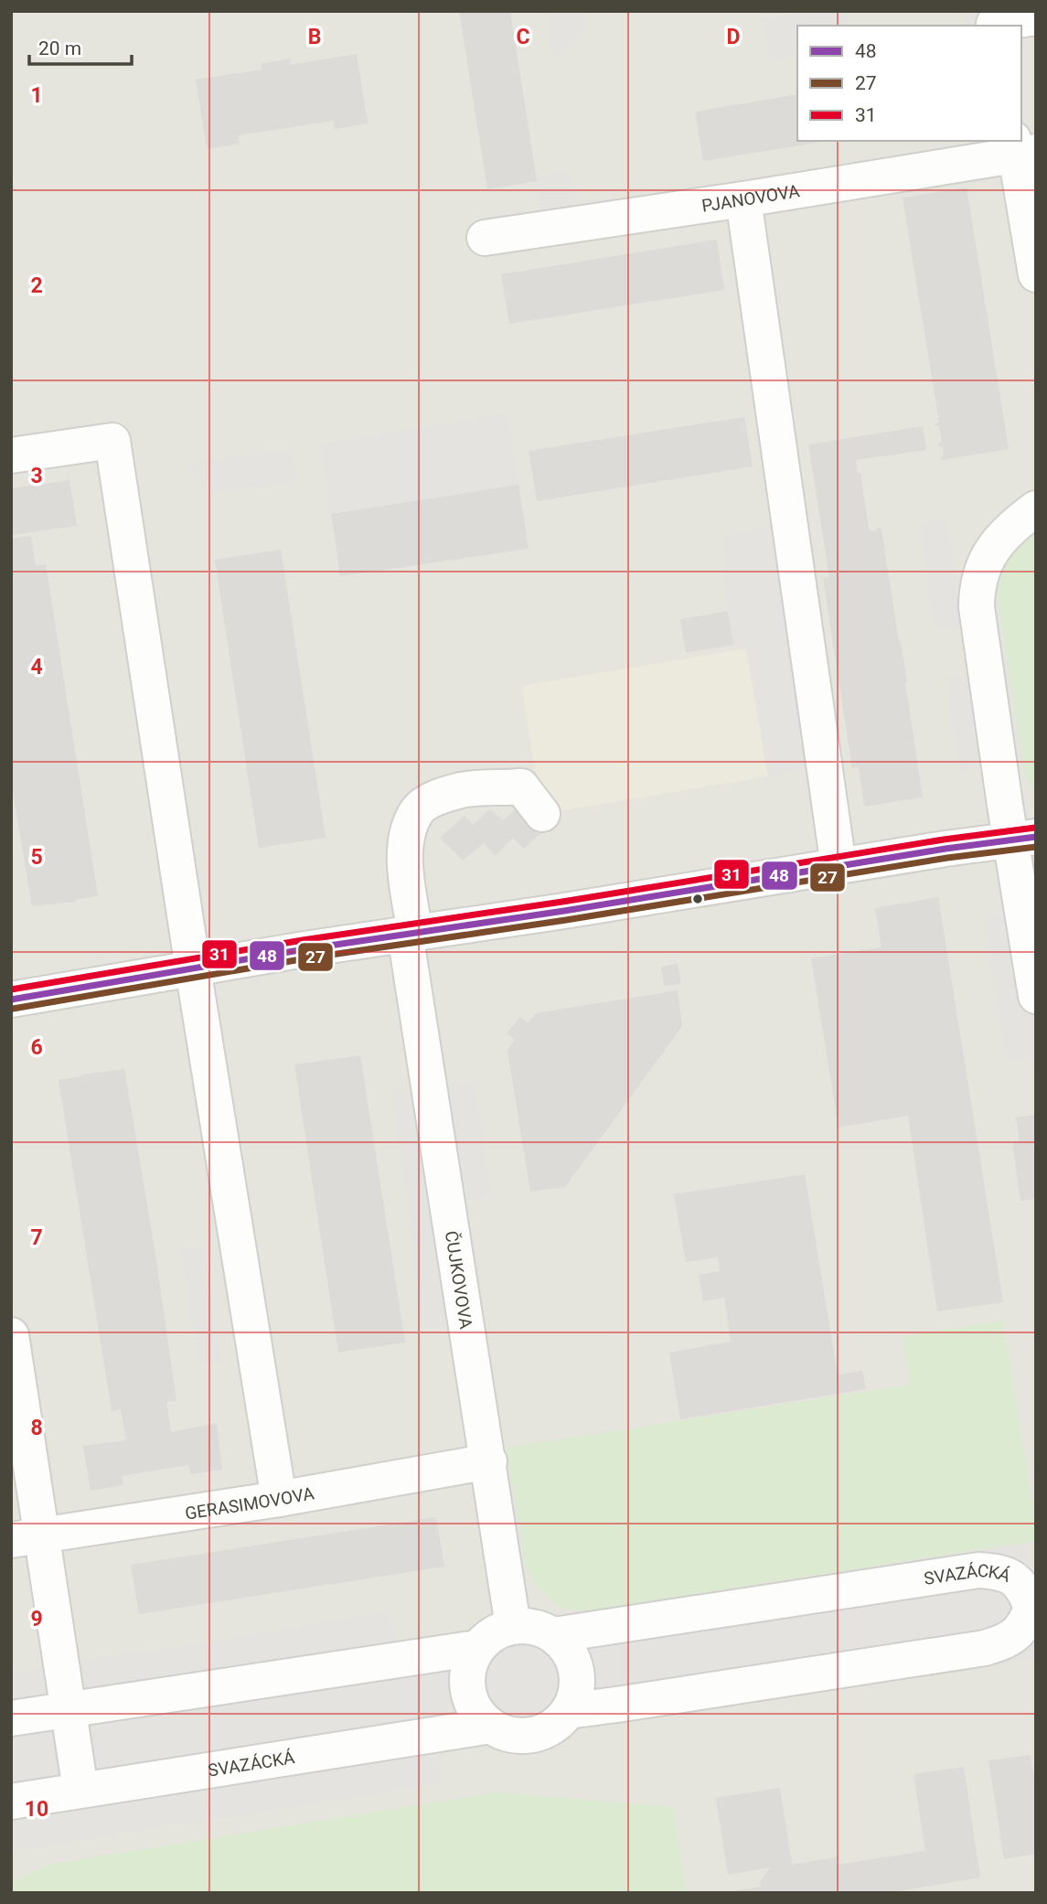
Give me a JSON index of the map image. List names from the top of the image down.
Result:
{
  "streets": {
    "street": [
      "PJANOVOVA",
      "ČUJKOVOVA",
      "GERASIMOVOVA",
      "SVAZÁCKÁ"
    ]
  },
  "crossings": [
    ["ČUJKOVOVA", "GERASIMOVOVA"],
    ["ČUJKOVOVA", "SVAZÁCKÁ"]
  ],
  "lines": ["transit line 31", "transit line 48", "transit line 27"],
  "legend": ["48", "27", "31"],
  "scale_bar": "20 m",
  "grid": {
    "columns": ["B", "C", "D"],
    "rows": [
      "1",
      "2",
      "3",
      "4",
      "5",
      "6",
      "7",
      "8",
      "9",
      "10"
    ]
  }
}
